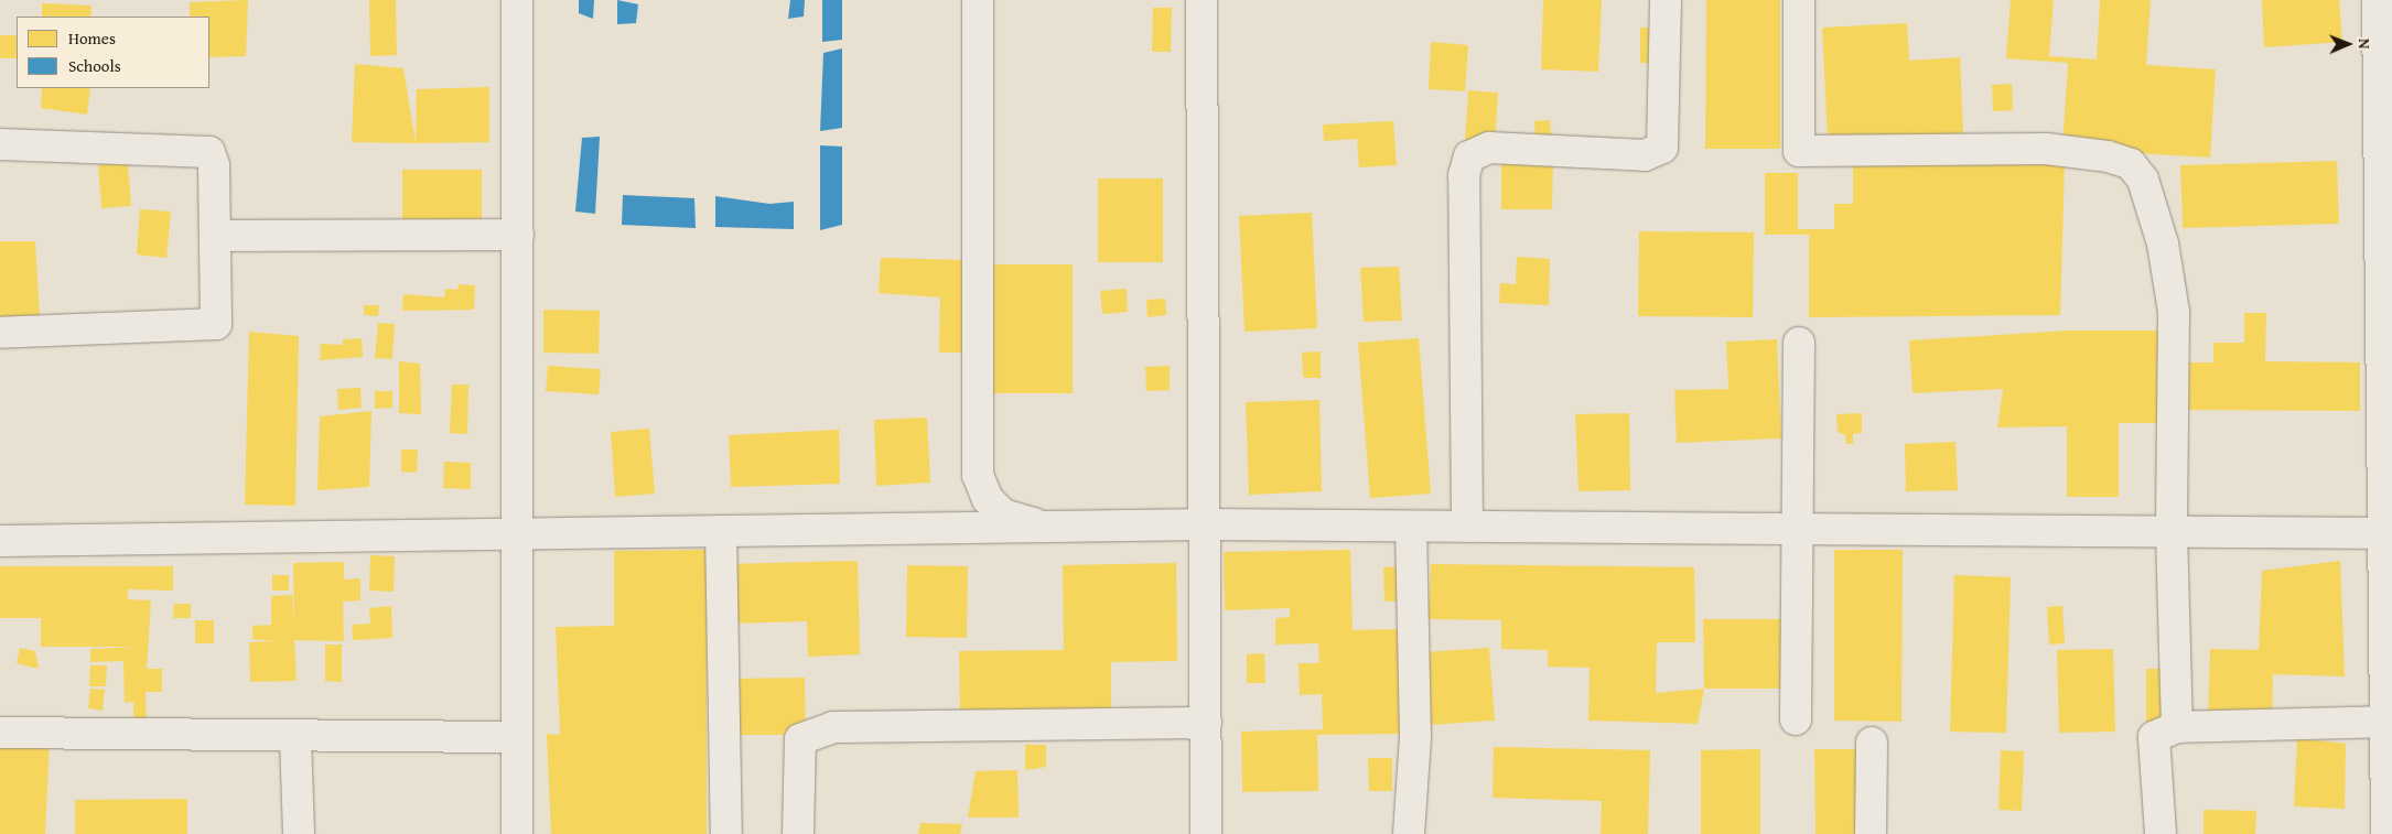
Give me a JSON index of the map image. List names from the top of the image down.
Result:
{
  "legend": ["Homes", "Schools"],
  "north": "right"
}
